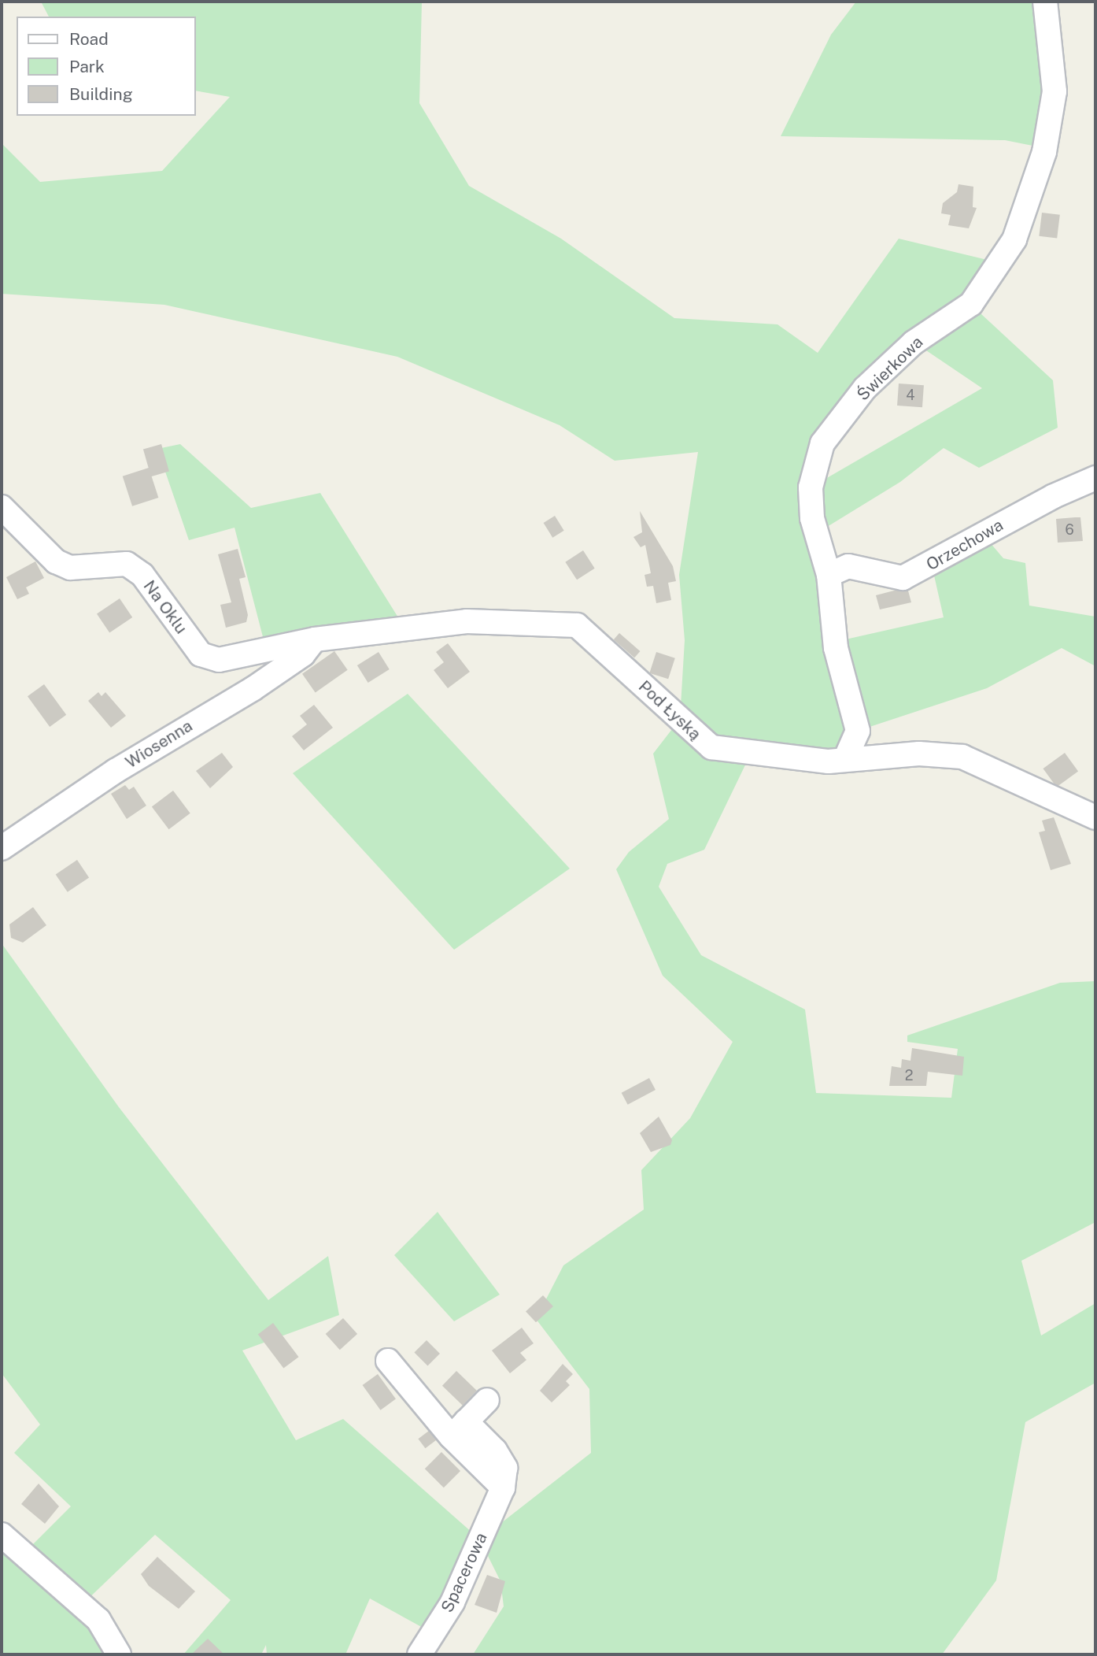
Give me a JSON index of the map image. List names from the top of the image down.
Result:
{
  "streets": {
    "street": [
      "Świerkowa",
      "Orzechowa",
      "Na Oklu",
      "Pod Łyską",
      "Wiosenna",
      "Spacerowa"
    ]
  },
  "crossings": [
    ["Świerkowa", "Orzechowa"],
    ["Świerkowa", "Pod Łyską"],
    ["Na Oklu", "Pod Łyską"],
    ["Na Oklu", "Wiosenna"],
    ["Pod Łyską", "Wiosenna"]
  ],
  "house_numbers": ["4", "6", "2"],
  "legend": ["Road", "Park", "Building"]
}
